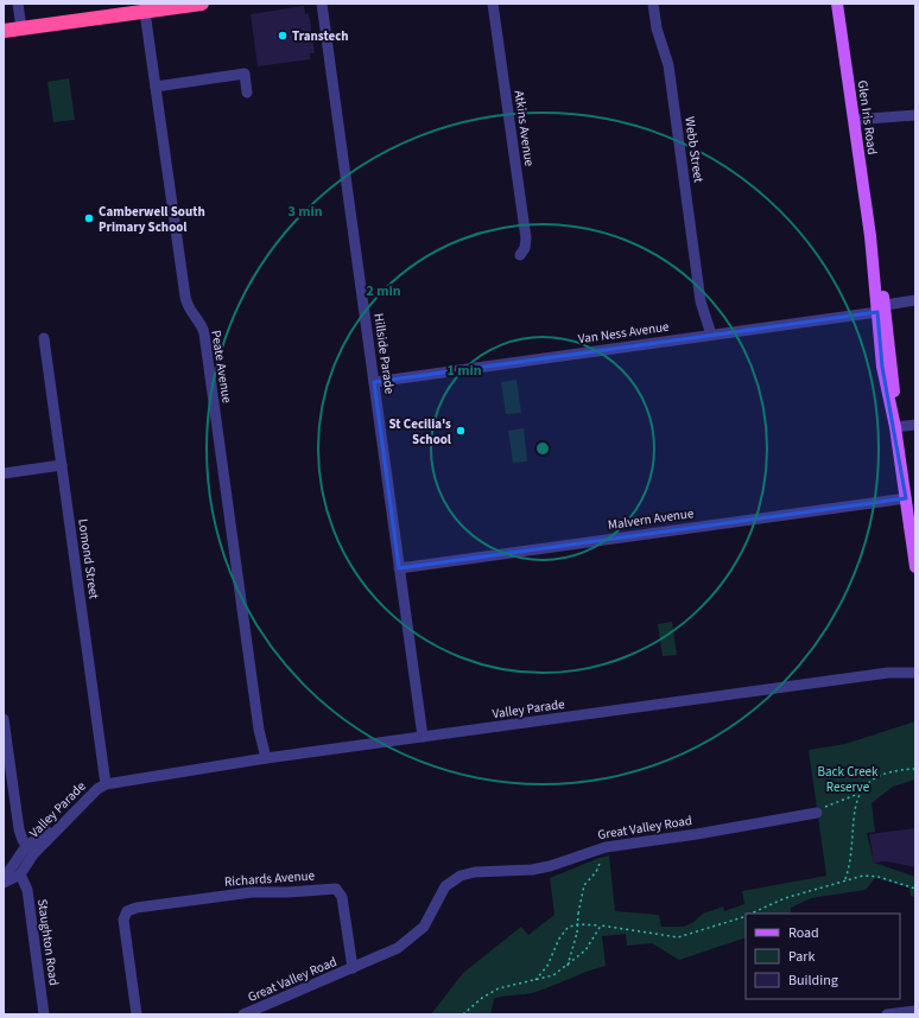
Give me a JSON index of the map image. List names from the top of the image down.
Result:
{
  "streets": {
    "main road": ["Glen Iris Road"],
    "street": [
      "Atkins Avenue",
      "Webb Street",
      "Van Ness Avenue",
      "Hillside Parade",
      "Peate Avenue",
      "Malvern Avenue",
      "Lomond Street",
      "Valley Parade",
      "Great Valley Road",
      "Richards Avenue",
      "Staughton Road"
    ]
  },
  "crossings": [
    ["Glen Iris Road", "Van Ness Avenue"],
    ["Glen Iris Road", "Malvern Avenue"],
    ["Webb Street", "Van Ness Avenue"],
    ["Van Ness Avenue", "Hillside Parade"],
    ["Hillside Parade", "Malvern Avenue"],
    ["Hillside Parade", "Valley Parade"],
    ["Peate Avenue", "Valley Parade"],
    ["Lomond Street", "Valley Parade"],
    ["Valley Parade", "Staughton Road"],
    ["Great Valley Road", "Richards Avenue"]
  ],
  "parks": ["Back Creek Reserve"],
  "places": ["Transtech", "Camberwell South Primary School", "St Cecilia's School"],
  "legend": ["Road", "Park", "Building"],
  "rings": ["3 min", "2 min", "1 min"]
}
